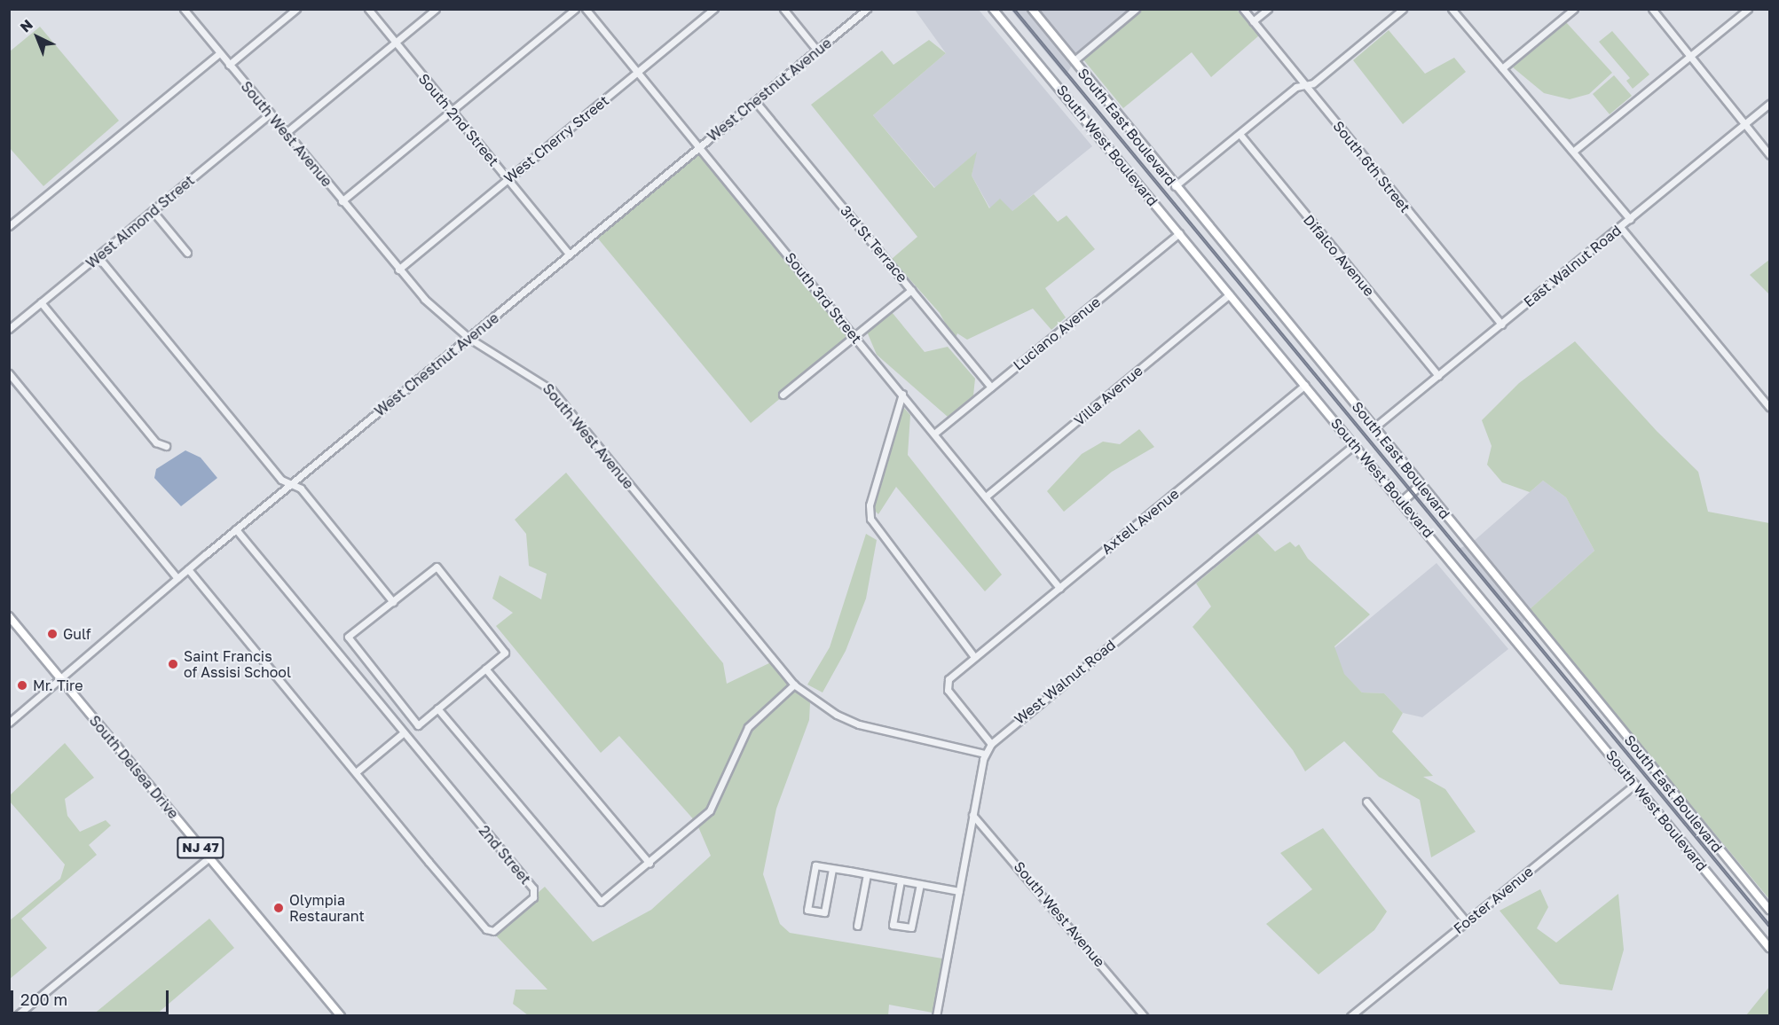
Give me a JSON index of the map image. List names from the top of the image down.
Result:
{
  "streets": {
    "main road": [
      "South East Boulevard",
      "South West Boulevard",
      "South Delsea Drive",
      "NJ 47"
    ],
    "street": [
      "West Chestnut Avenue",
      "South 2nd Street",
      "South West Avenue",
      "West Cherry Street",
      "South 6th Street",
      "West Almond Street",
      "3rd St Terrace",
      "Difalco Avenue",
      "East Walnut Road",
      "South 3rd Street",
      "Luciano Avenue",
      "Villa Avenue",
      "Axtell Avenue",
      "West Walnut Road",
      "2nd Street",
      "Foster Avenue"
    ]
  },
  "crossings": [
    ["West Chestnut Avenue", "South 2nd Street"],
    ["West Chestnut Avenue", "South West Avenue"],
    ["West Chestnut Avenue", "3rd St Terrace"],
    ["West Chestnut Avenue", "South 3rd Street"],
    ["West Chestnut Avenue", "South Delsea Drive"],
    ["West Chestnut Avenue", "2nd Street"],
    ["South 2nd Street", "West Cherry Street"],
    ["South East Boulevard", "East Walnut Road"],
    ["South West Avenue", "West Cherry Street"],
    ["South West Avenue", "West Almond Street"],
    ["South West Avenue", "West Walnut Road"],
    ["West Cherry Street", "South 3rd Street"],
    ["South West Boulevard", "Luciano Avenue"],
    ["South West Boulevard", "Villa Avenue"],
    ["South West Boulevard", "Axtell Avenue"],
    ["South West Boulevard", "West Walnut Road"],
    ["South West Boulevard", "Foster Avenue"],
    ["South 6th Street", "East Walnut Road"],
    ["3rd St Terrace", "Luciano Avenue"],
    ["Difalco Avenue", "East Walnut Road"],
    ["South 3rd Street", "Luciano Avenue"],
    ["South 3rd Street", "Villa Avenue"],
    ["South 3rd Street", "Axtell Avenue"],
    ["Axtell Avenue", "West Walnut Road"]
  ],
  "places": [
    "Gulf",
    "Saint Francis of Assisi School",
    "Mr. Tire",
    "Olympia Restaurant"
  ],
  "scale_bar": "200 m",
  "north": "top left"
}
